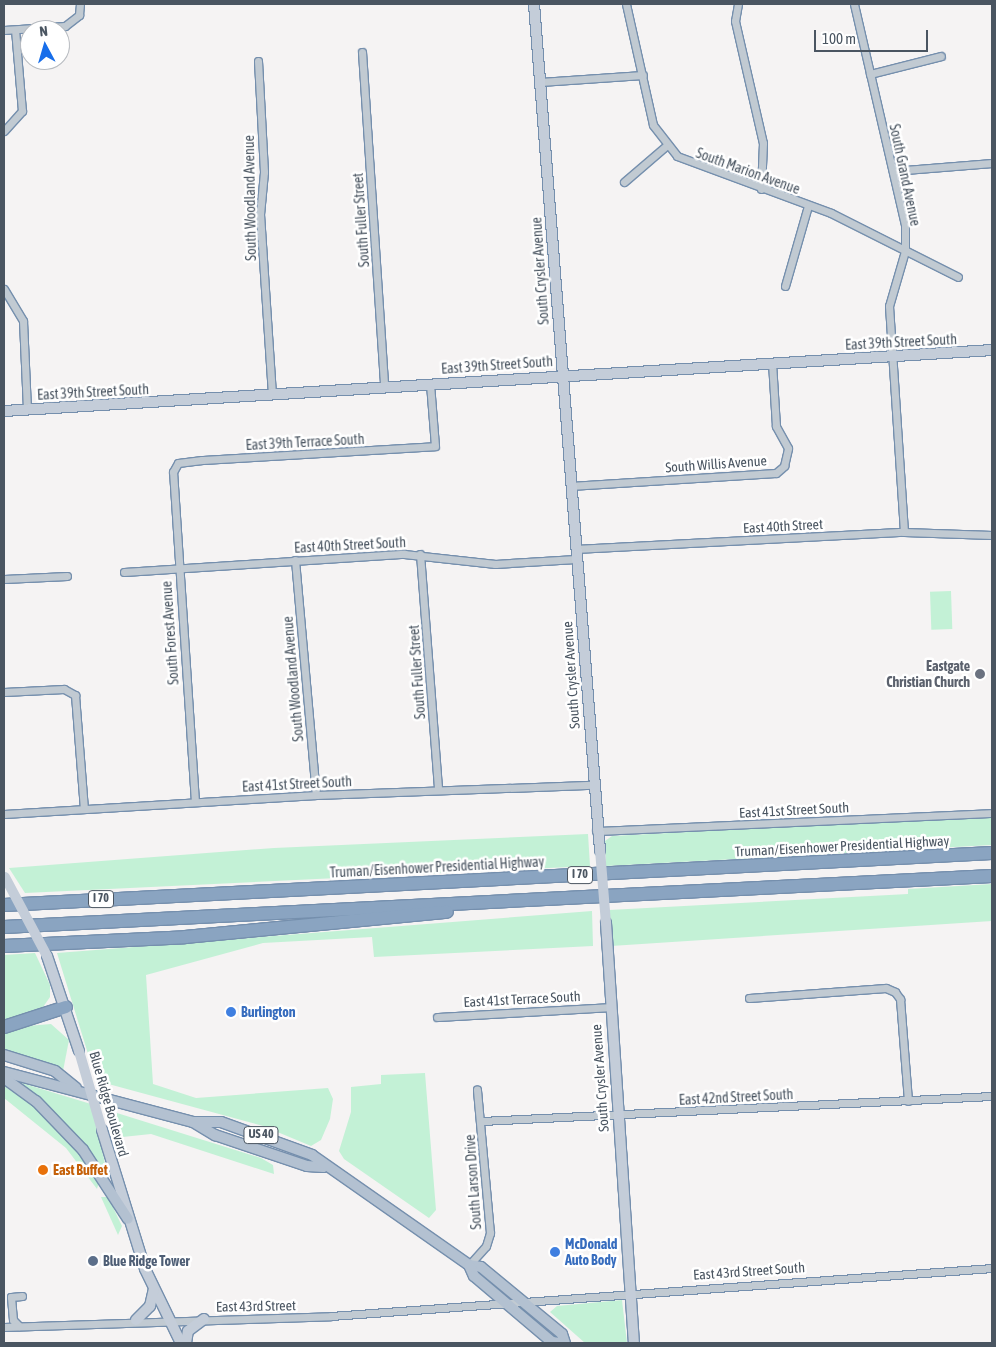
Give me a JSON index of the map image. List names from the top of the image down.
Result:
{
  "streets": {
    "highway": ["Truman/Eisenhower Presidential Highway", "I 70"],
    "main road": [
      "South Crysler Avenue",
      "East 39th Street South",
      "Blue Ridge Boulevard",
      "US 40"
    ],
    "street": [
      "South Marion Avenue",
      "South Grand Avenue",
      "South Woodland Avenue",
      "South Fuller Street",
      "East 39th Terrace South",
      "South Willis Avenue",
      "East 40th Street",
      "East 40th Street South",
      "South Forest Avenue",
      "East 41st Street South",
      "East 41st Terrace South",
      "East 42nd Street South",
      "South Larson Drive",
      "East 43rd Street South",
      "East 43rd Street"
    ]
  },
  "crossings": [
    ["South Marion Avenue", "South Grand Avenue"],
    ["South Grand Avenue", "East 39th Street South"],
    ["South Grand Avenue", "East 40th Street"],
    ["South Woodland Avenue", "East 39th Street South"],
    ["South Woodland Avenue", "East 40th Street South"],
    ["South Woodland Avenue", "East 41st Street South"],
    ["South Fuller Street", "East 39th Street South"],
    ["South Fuller Street", "East 40th Street South"],
    ["South Fuller Street", "East 41st Street South"],
    ["South Crysler Avenue", "East 39th Street South"],
    ["South Crysler Avenue", "South Willis Avenue"],
    ["South Crysler Avenue", "East 40th Street"],
    ["South Crysler Avenue", "East 40th Street South"],
    ["South Crysler Avenue", "East 41st Street South"],
    ["South Crysler Avenue", "East 41st Terrace South"],
    ["South Crysler Avenue", "East 42nd Street South"],
    ["South Crysler Avenue", "East 43rd Street South"],
    ["East 39th Street South", "East 39th Terrace South"],
    ["East 39th Street South", "South Willis Avenue"],
    ["East 39th Terrace South", "South Forest Avenue"],
    ["East 40th Street", "East 40th Street South"],
    ["East 40th Street South", "South Forest Avenue"],
    ["South Forest Avenue", "East 41st Street South"],
    ["East 42nd Street South", "South Larson Drive"],
    ["Blue Ridge Boulevard", "East 43rd Street"],
    ["US 40", "South Larson Drive"],
    ["US 40", "East 43rd Street South"],
    ["US 40", "East 43rd Street"],
    ["East 43rd Street South", "East 43rd Street"]
  ],
  "places": [
    "Eastgate Christian Church",
    "Burlington",
    "East Buffet",
    "McDonald Auto Body",
    "Blue Ridge Tower"
  ],
  "scale_bar": "100 m",
  "north": "top"
}
